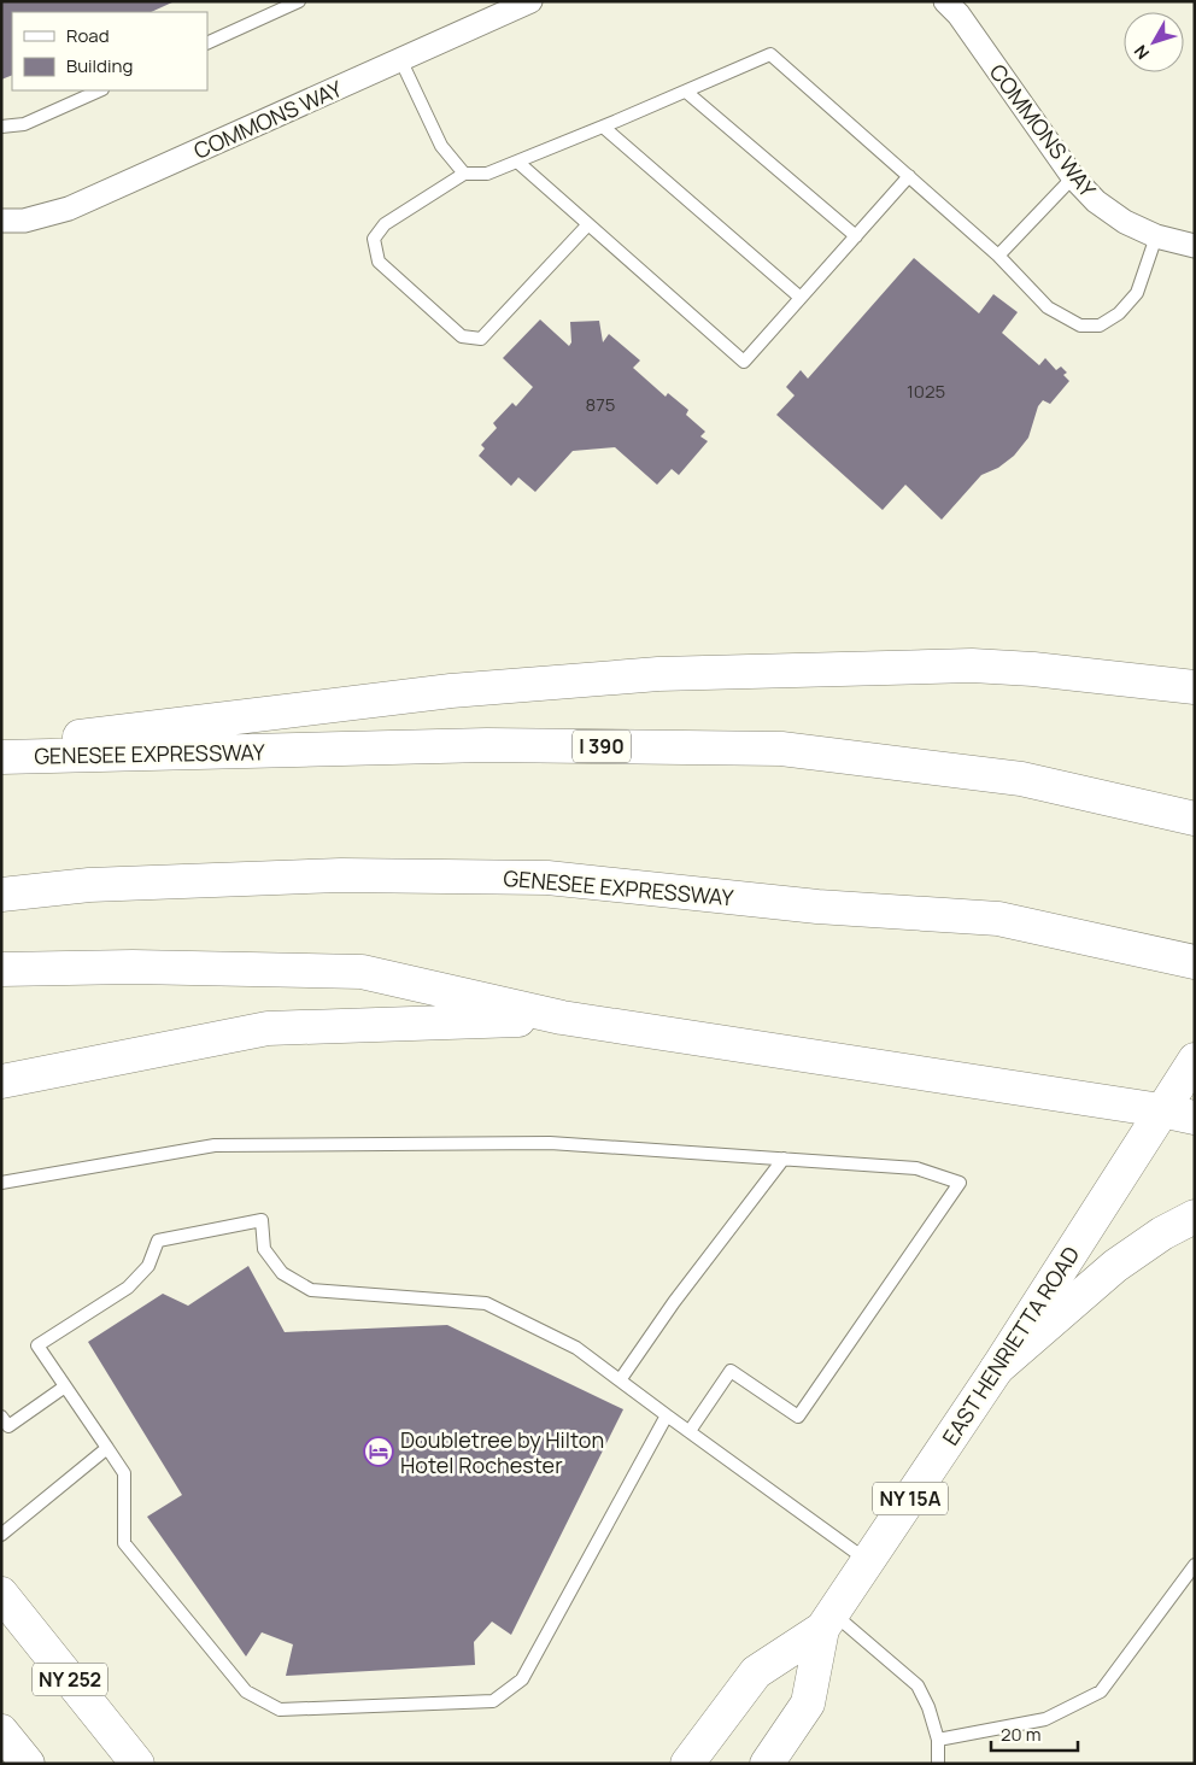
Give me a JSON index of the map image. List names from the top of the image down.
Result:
{
  "streets": {
    "main road": [
      "I 390",
      "GENESEE EXPRESSWAY",
      "EAST HENRIETTA ROAD",
      "NY 15A",
      "NY 252"
    ],
    "street": ["COMMONS WAY"]
  },
  "places": {
    "hotel": ["Doubletree by Hilton Hotel Rochester"]
  },
  "house_numbers": ["1025", "875"],
  "legend": ["Road", "Building"],
  "scale_bar": "20 m",
  "north": "bottom left"
}
